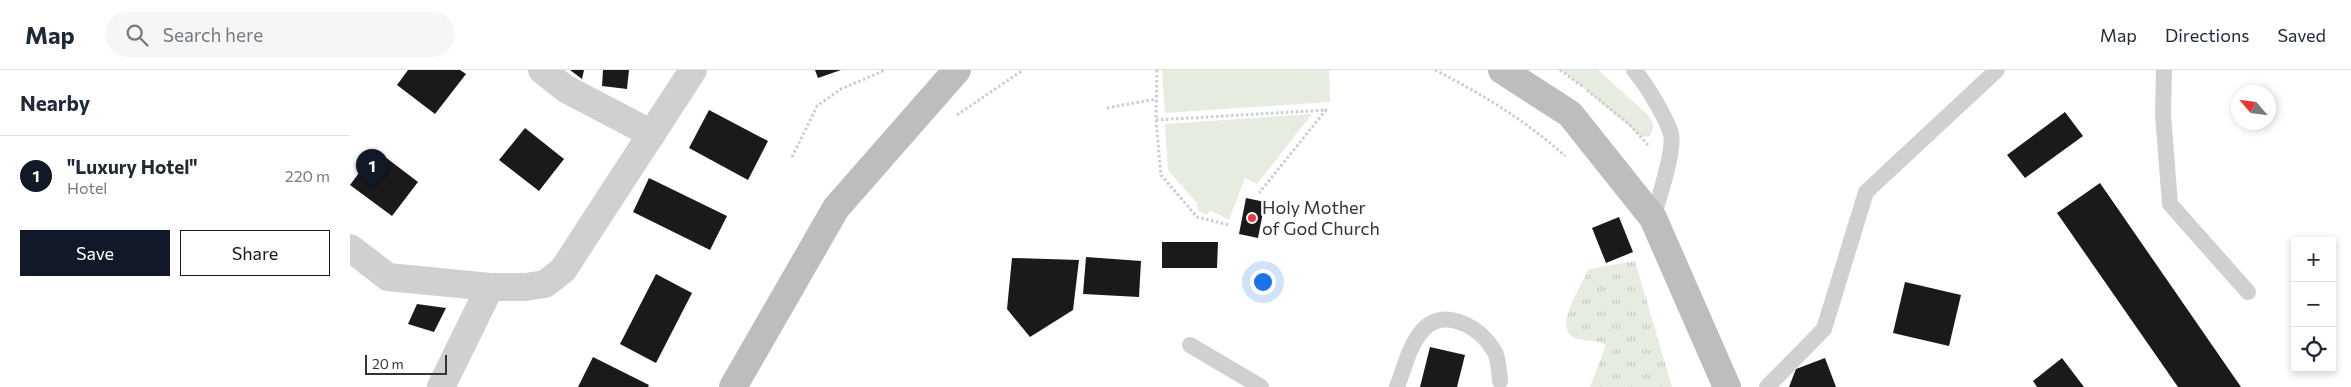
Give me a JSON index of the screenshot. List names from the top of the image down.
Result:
{
  "places": ["Holy Mother of God Church"],
  "scale_bar": "20 m",
  "north": "top left",
  "page": {
    "header": "Map",
    "search": "Search here",
    "nav": ["Map", "Directions", "Saved"],
    "heading": "Nearby",
    "list": [
      {
        "mark": "1",
        "name": "\"Luxury Hotel\"",
        "note": "Hotel",
        "value": "220 m"
      }
    ],
    "pins": "1",
    "buttons": ["Save", "Share"],
    "map_buttons": ["+", "−"],
    "scale": "20 m"
  }
}
